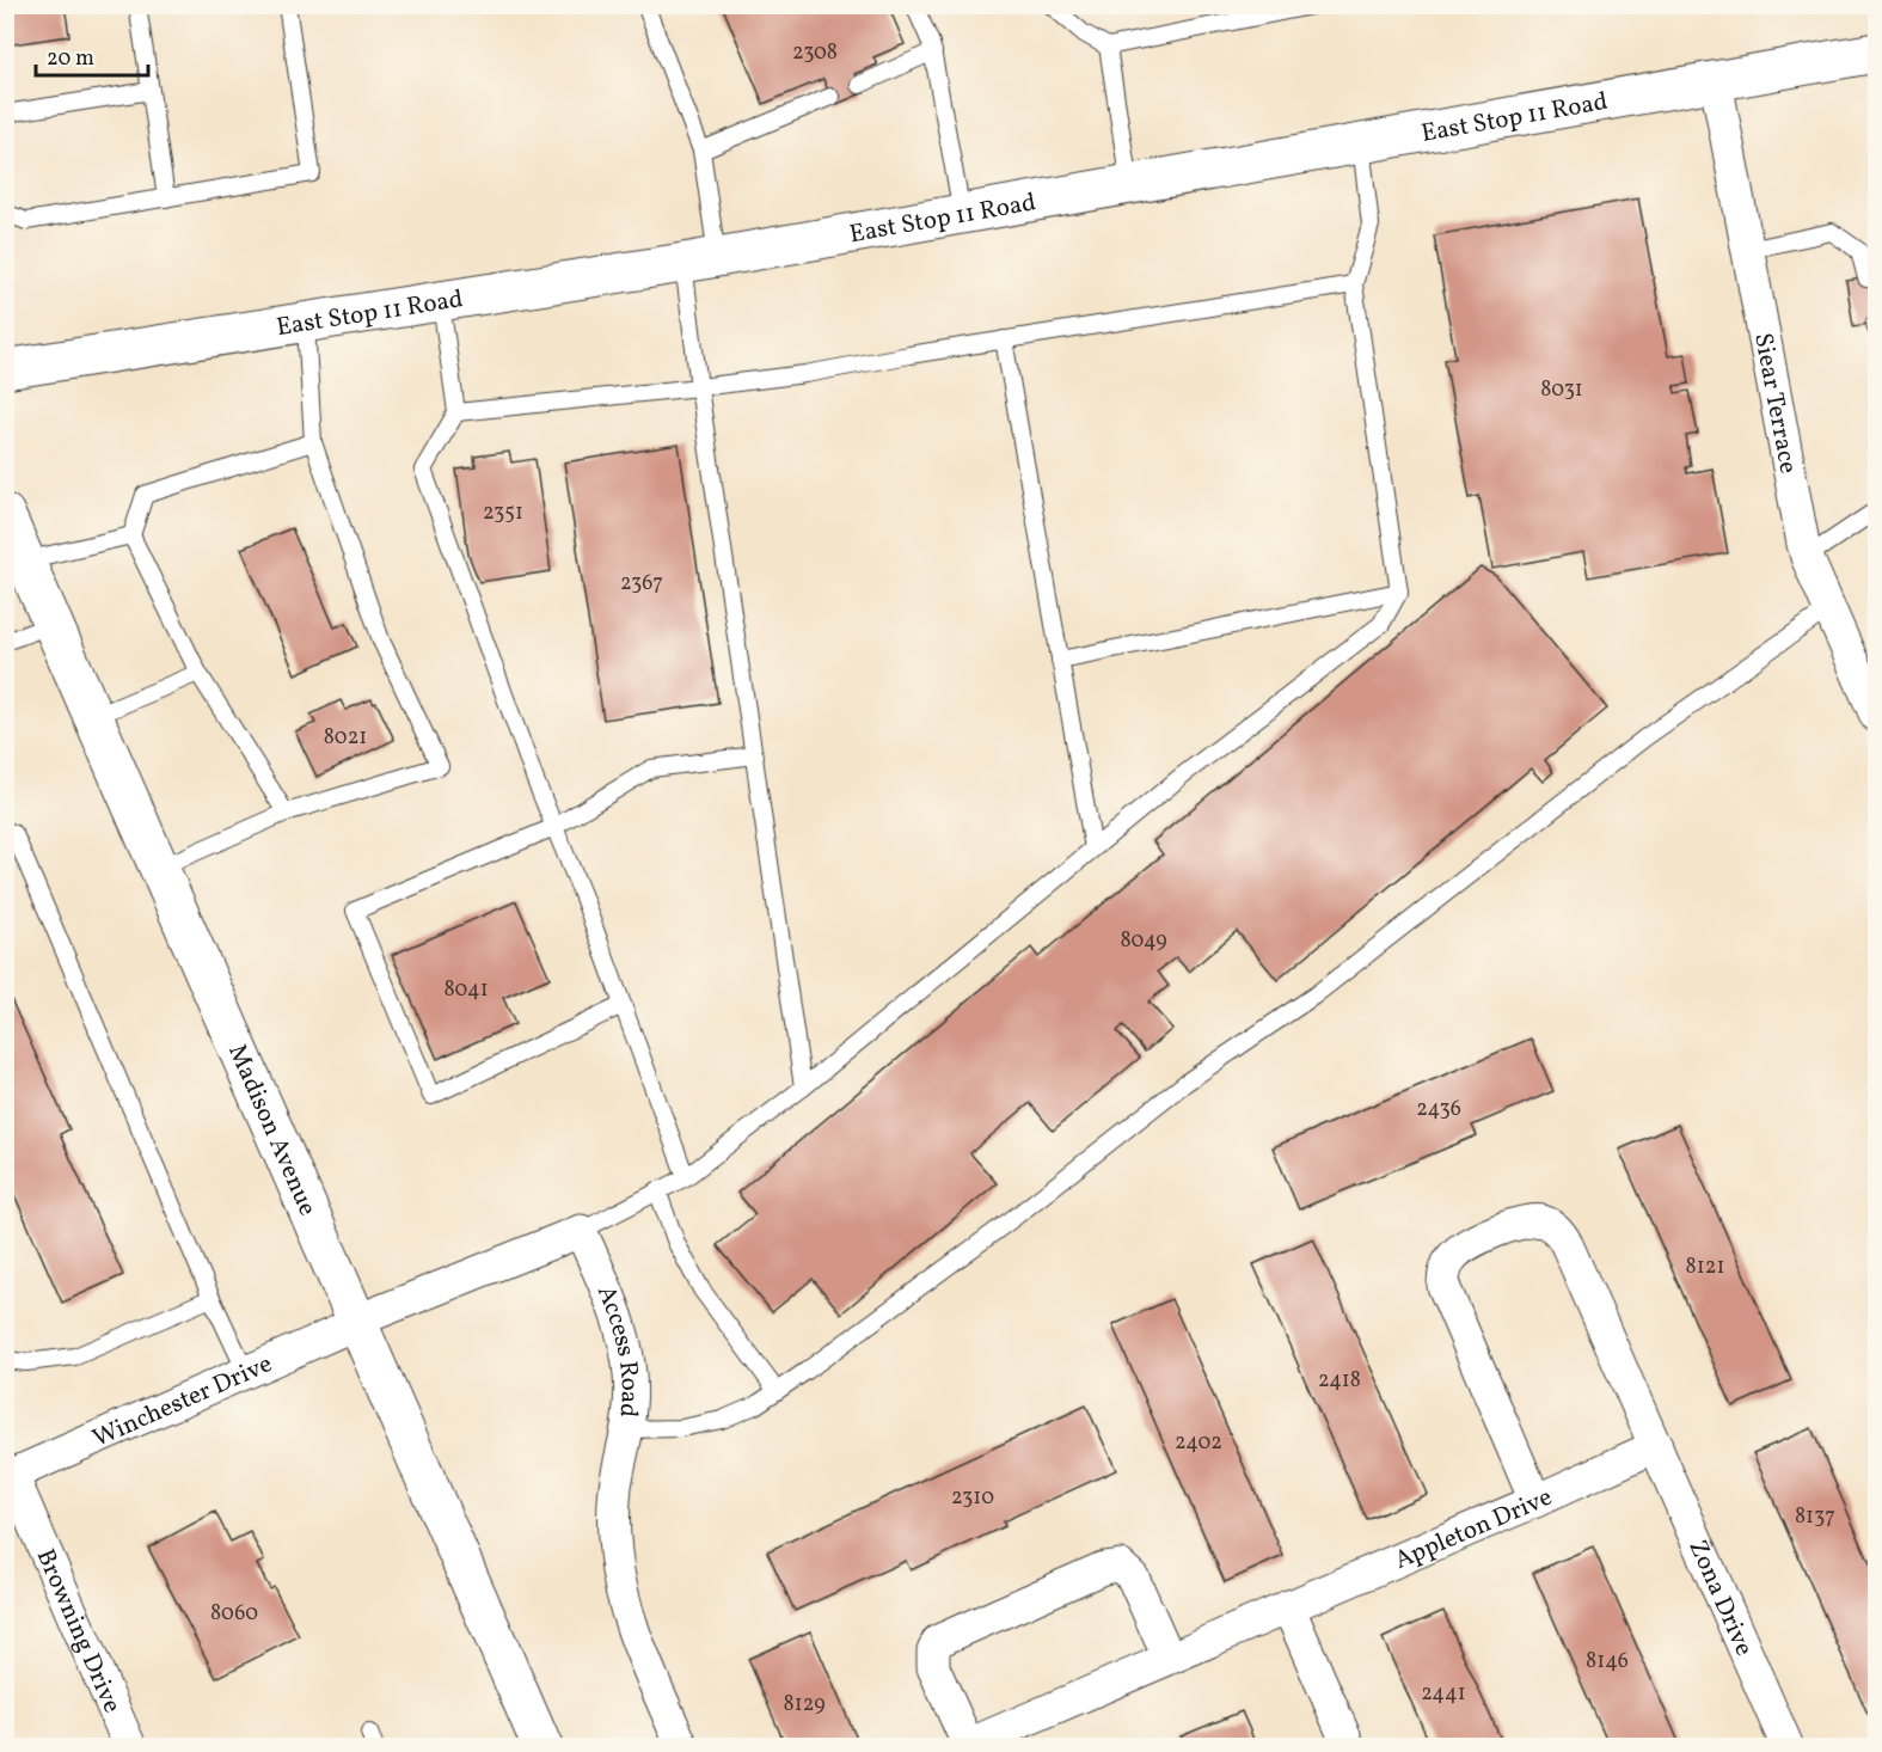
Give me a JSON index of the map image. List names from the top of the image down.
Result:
{
  "streets": {
    "main road": ["East Stop 11 Road", "Madison Avenue"],
    "street": [
      "Siear Terrace",
      "Access Road",
      "Winchester Drive",
      "Appleton Drive",
      "Zona Drive",
      "Browning Drive"
    ]
  },
  "crossings": [
    ["East Stop 11 Road", "Siear Terrace"],
    ["Madison Avenue", "Winchester Drive"],
    ["Winchester Drive", "Browning Drive"],
    ["Appleton Drive", "Zona Drive"]
  ],
  "house_numbers": [
    "2308",
    "8031",
    "2351",
    "2367",
    "8021",
    "8049",
    "8041",
    "2436",
    "8121",
    "2418",
    "2402",
    "2310",
    "8137",
    "8060",
    "8146",
    "2441",
    "8129"
  ],
  "scale_bar": "20 m"
}
